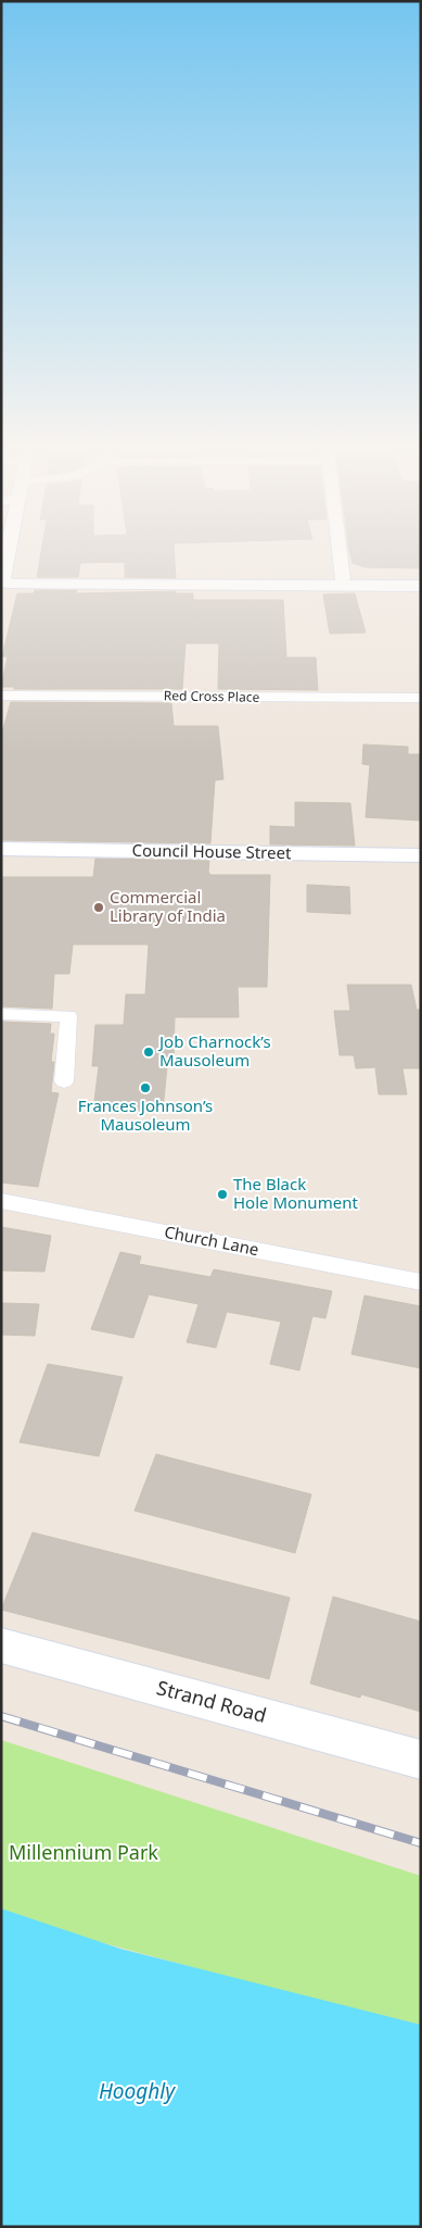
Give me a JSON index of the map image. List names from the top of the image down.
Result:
{
  "streets": {
    "main road": ["Council House Street", "Strand Road"],
    "street": ["Red Cross Place", "Church Lane"]
  },
  "water": ["Hooghly"],
  "parks": ["Millennium Park"],
  "places": [
    "Commercial Library of India",
    "Job Charnock’s Mausoleum",
    "Frances Johnson’s Mausoleum",
    "The Black Hole Monument"
  ]
}
